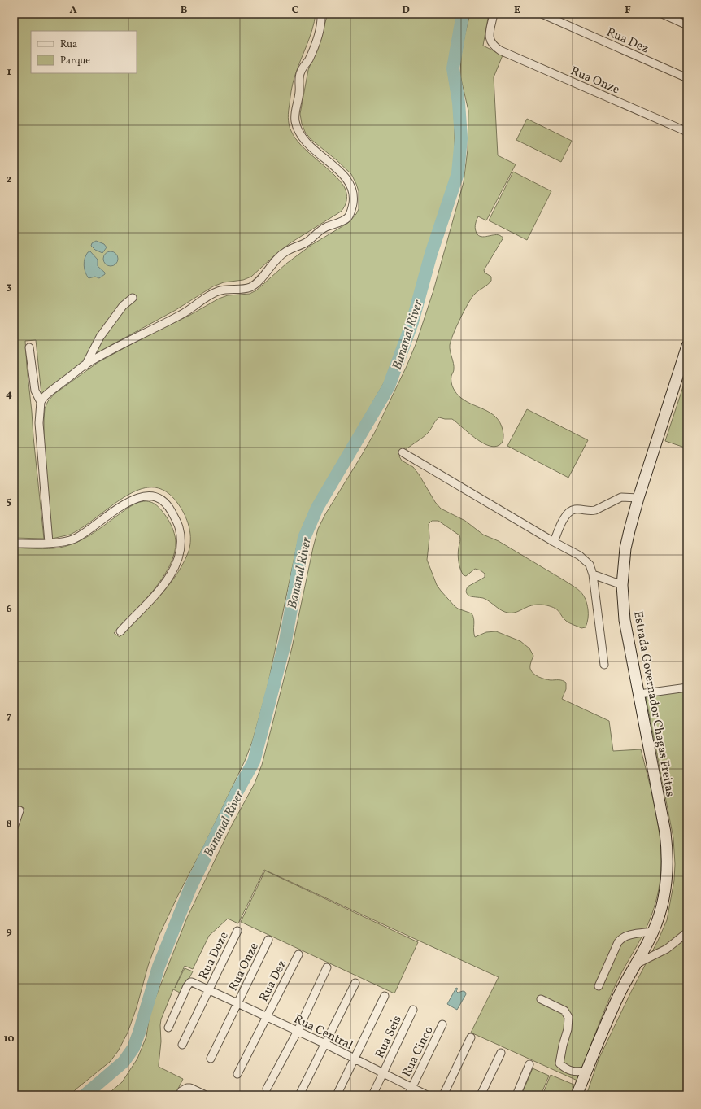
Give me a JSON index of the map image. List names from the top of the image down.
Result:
{
  "streets": {
    "main road": ["Estrada Governador Chagas Freitas"],
    "street": [
      "Rua Dez",
      "Rua Onze",
      "Rua Doze",
      "Rua Central",
      "Rua Seis",
      "Rua Cinco"
    ]
  },
  "crossings": [
    ["Rua Dez", "Rua Central"],
    ["Rua Onze", "Rua Central"],
    ["Rua Doze", "Rua Central"],
    ["Rua Central", "Rua Seis"],
    ["Rua Central", "Rua Cinco"]
  ],
  "water": ["Bananal River"],
  "legend": ["Rua", "Parque"],
  "grid": {
    "columns": [
      "A",
      "B",
      "C",
      "D",
      "E",
      "F"
    ],
    "rows": [
      "1",
      "2",
      "3",
      "4",
      "5",
      "6",
      "7",
      "8",
      "9",
      "10"
    ]
  }
}
